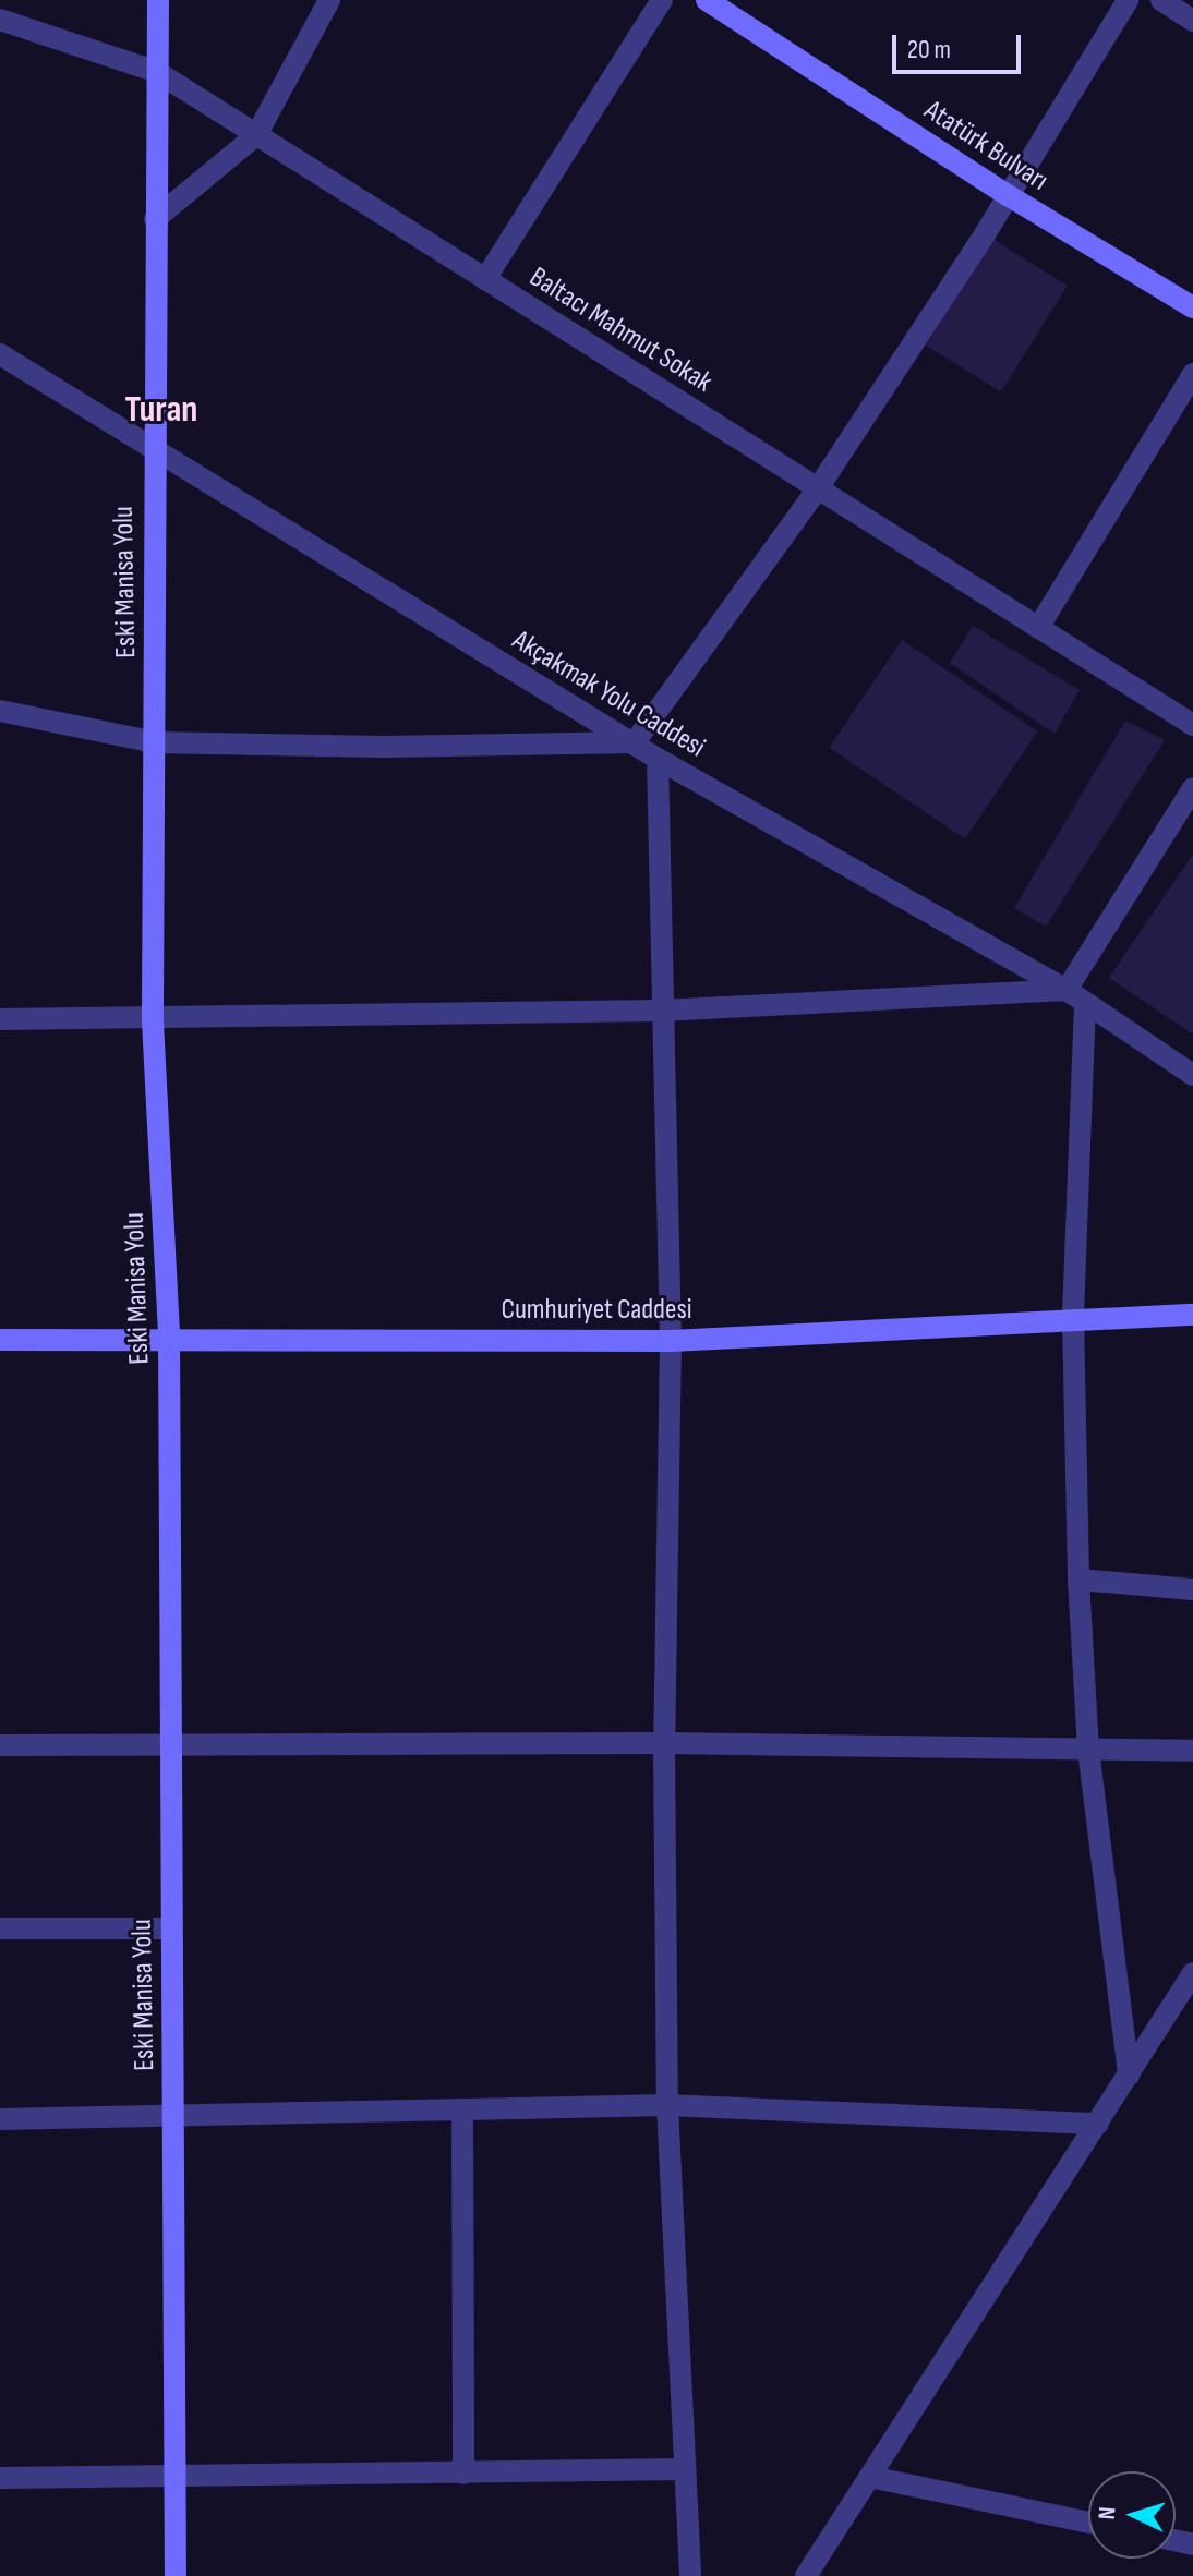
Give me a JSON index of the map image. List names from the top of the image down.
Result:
{
  "streets": {
    "main road": ["Atatürk Bulvarı", "Eski Manisa Yolu", "Cumhuriyet Caddesi"],
    "street": ["Baltacı Mahmut Sokak", "Akçakmak Yolu Caddesi"]
  },
  "crossings": [
    ["Baltacı Mahmut Sokak", "Eski Manisa Yolu"],
    ["Eski Manisa Yolu", "Akçakmak Yolu Caddesi"],
    ["Eski Manisa Yolu", "Cumhuriyet Caddesi"]
  ],
  "districts": ["Turan"],
  "scale_bar": "20 m",
  "north": "left"
}
